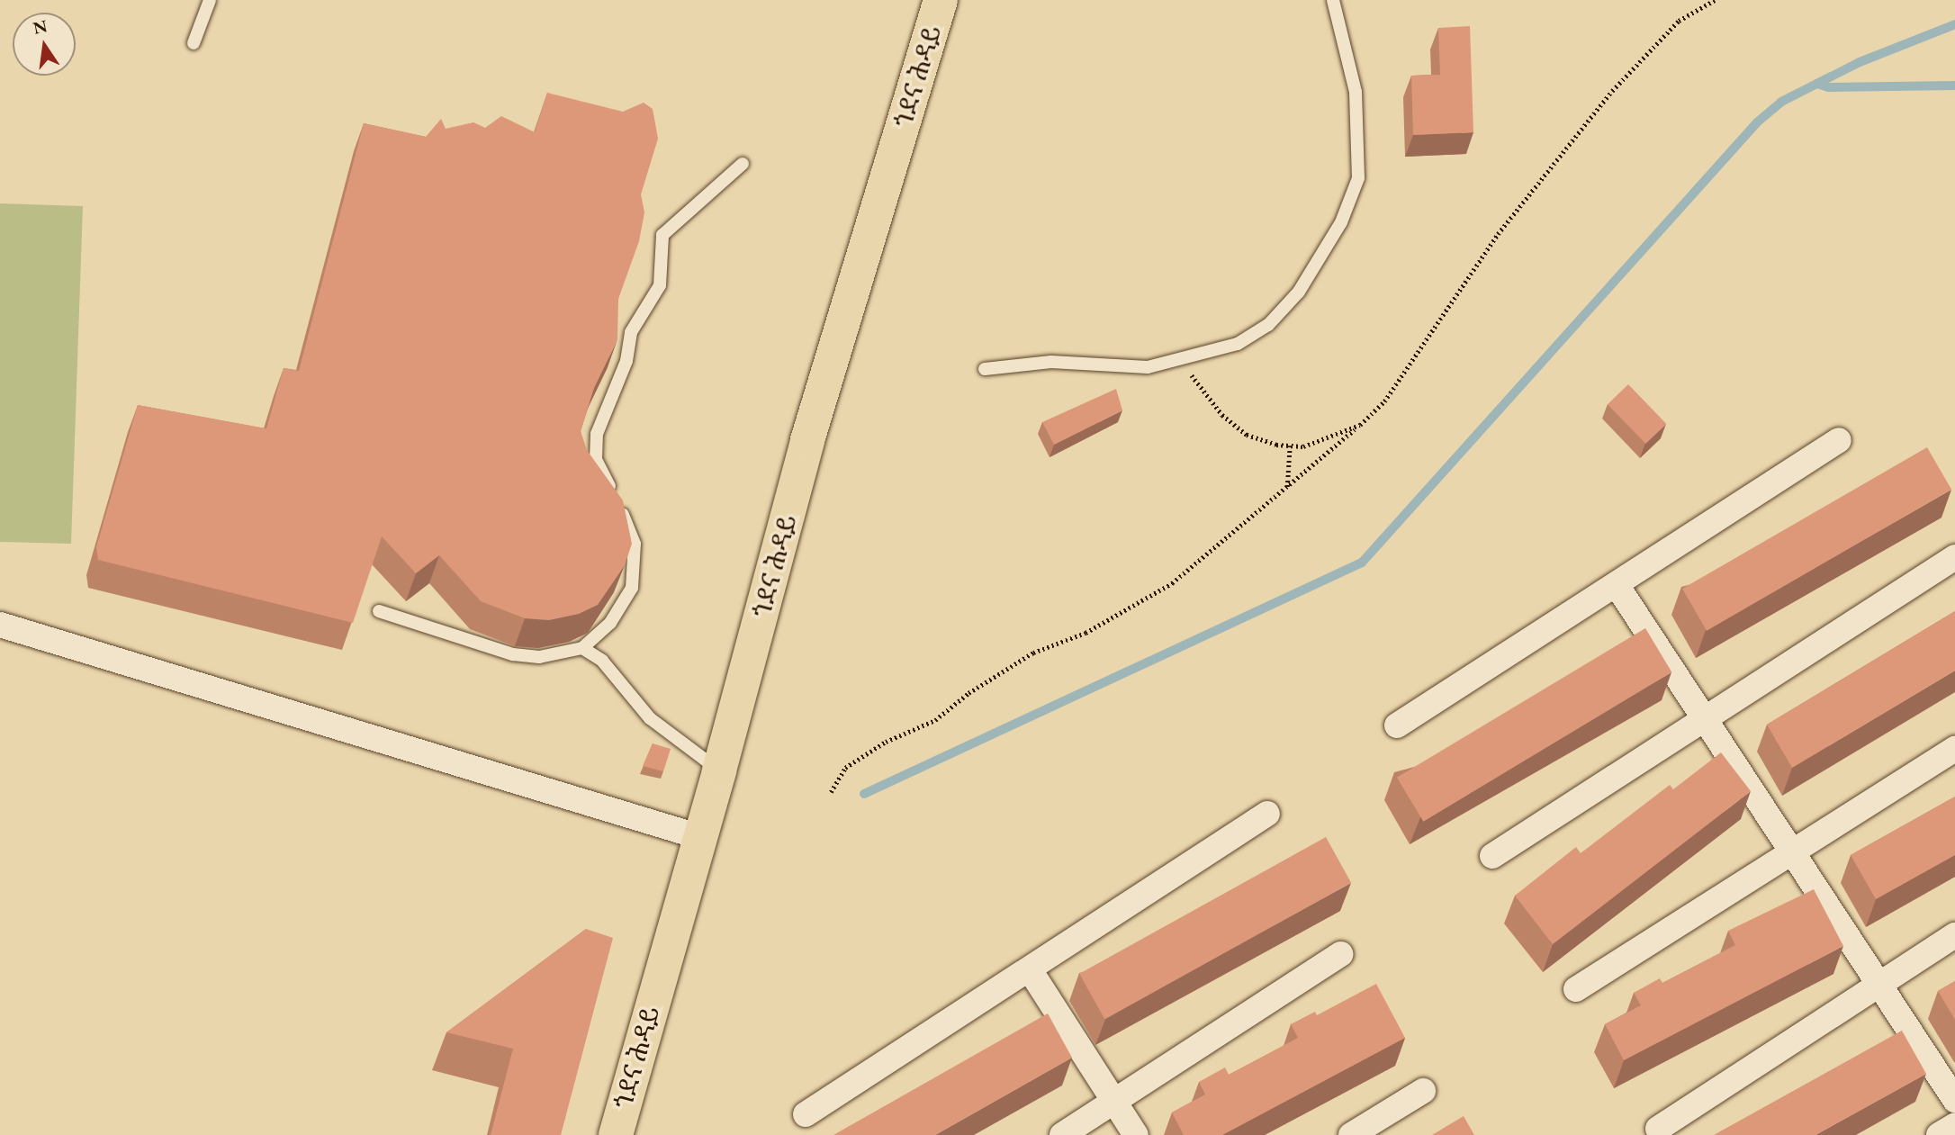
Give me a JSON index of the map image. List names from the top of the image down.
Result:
{
  "streets": {
    "main road": ["ጎደና ሕዳይ"]
  },
  "north": "top"
}
